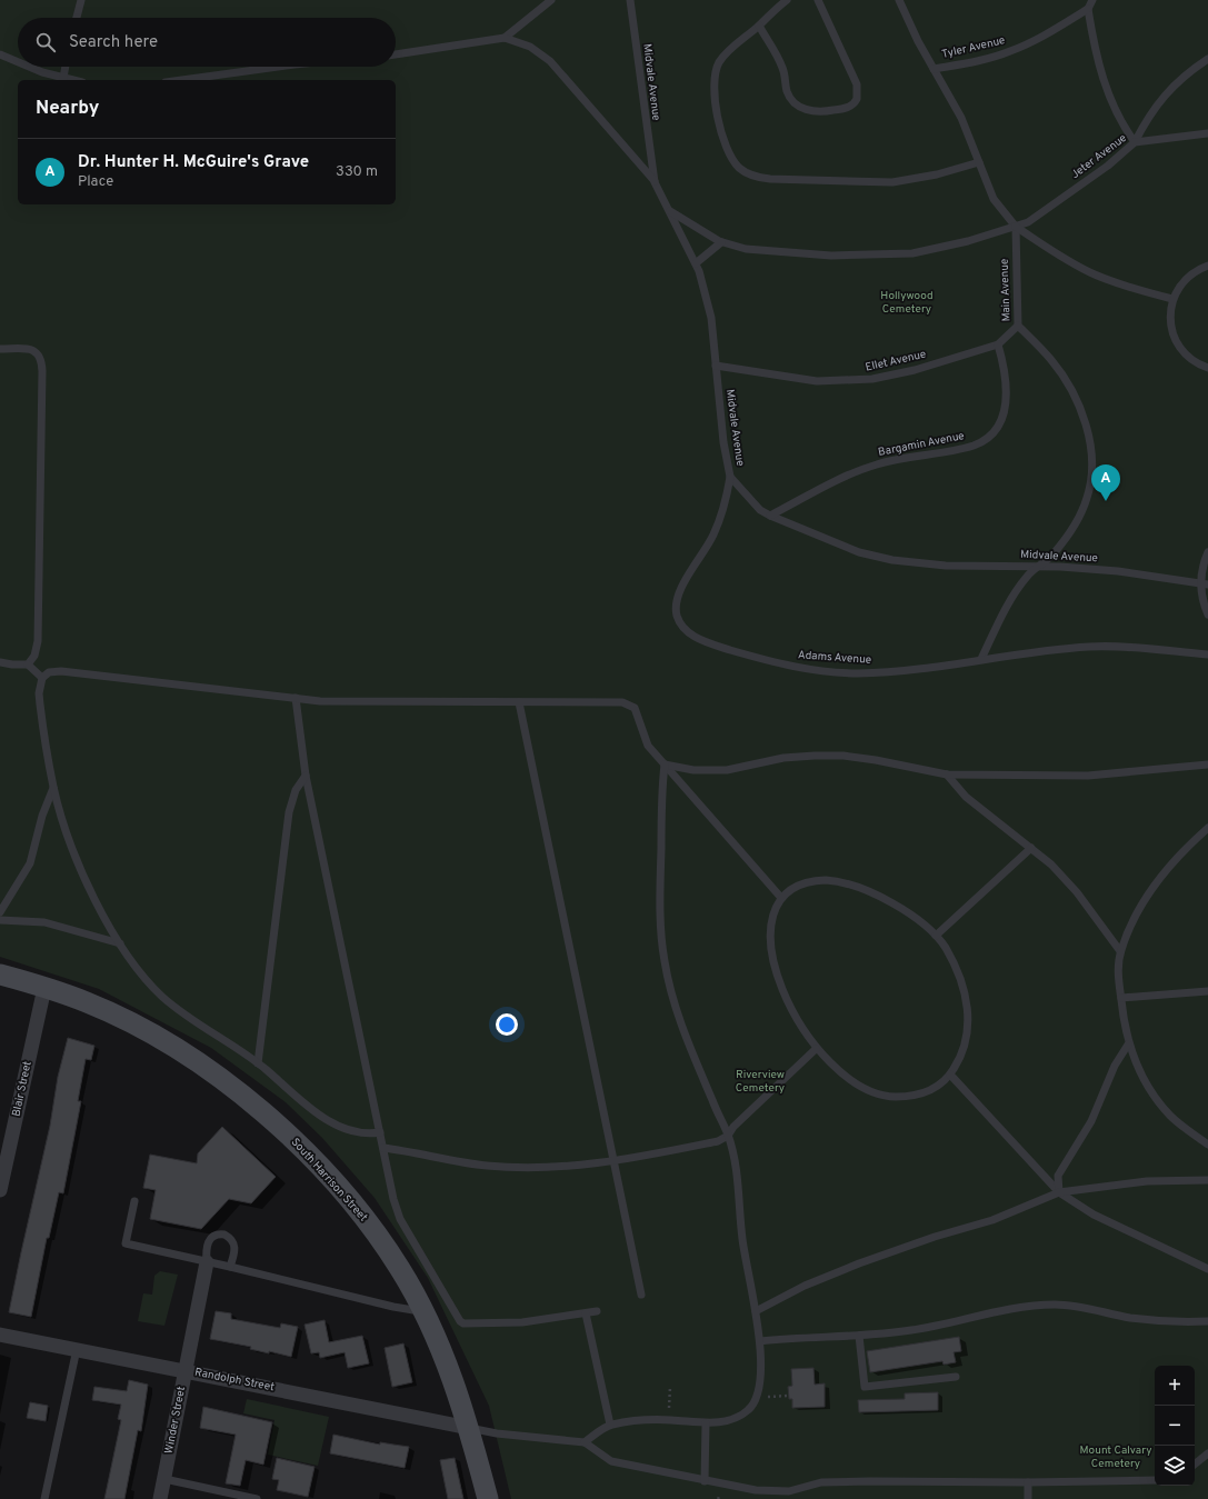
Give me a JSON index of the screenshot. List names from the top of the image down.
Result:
{
  "streets": {
    "street": [
      "Blair Street",
      "South Harrison Street",
      "Randolph Street",
      "Winder Street"
    ],
    "lane": [
      "Tyler Avenue",
      "Midvale Avenue",
      "Jeter Avenue",
      "Main Avenue",
      "Ellet Avenue",
      "Bargamin Avenue",
      "Adams Avenue"
    ]
  },
  "crossings": [
    ["Midvale Avenue", "Jeter Avenue"],
    ["Midvale Avenue", "Main Avenue"],
    ["Midvale Avenue", "Ellet Avenue"],
    ["Midvale Avenue", "Bargamin Avenue"],
    ["Midvale Avenue", "Adams Avenue"],
    ["Jeter Avenue", "Main Avenue"],
    ["Main Avenue", "Ellet Avenue"],
    ["Main Avenue", "Adams Avenue"],
    ["Ellet Avenue", "Bargamin Avenue"],
    ["Blair Street", "South Harrison Street"],
    ["South Harrison Street", "Randolph Street"],
    ["Randolph Street", "Winder Street"]
  ],
  "parks": ["Hollywood Cemetery", "Riverview Cemetery", "Mount Calvary Cemetery"],
  "page": {
    "search": "Search here",
    "heading": "Nearby",
    "list": [
      {
        "mark": "A",
        "name": "Dr. Hunter H. McGuire's Grave",
        "note": "Place",
        "value": "330 m"
      }
    ],
    "pins": "A",
    "map_buttons": ["+", "−"]
  }
}
